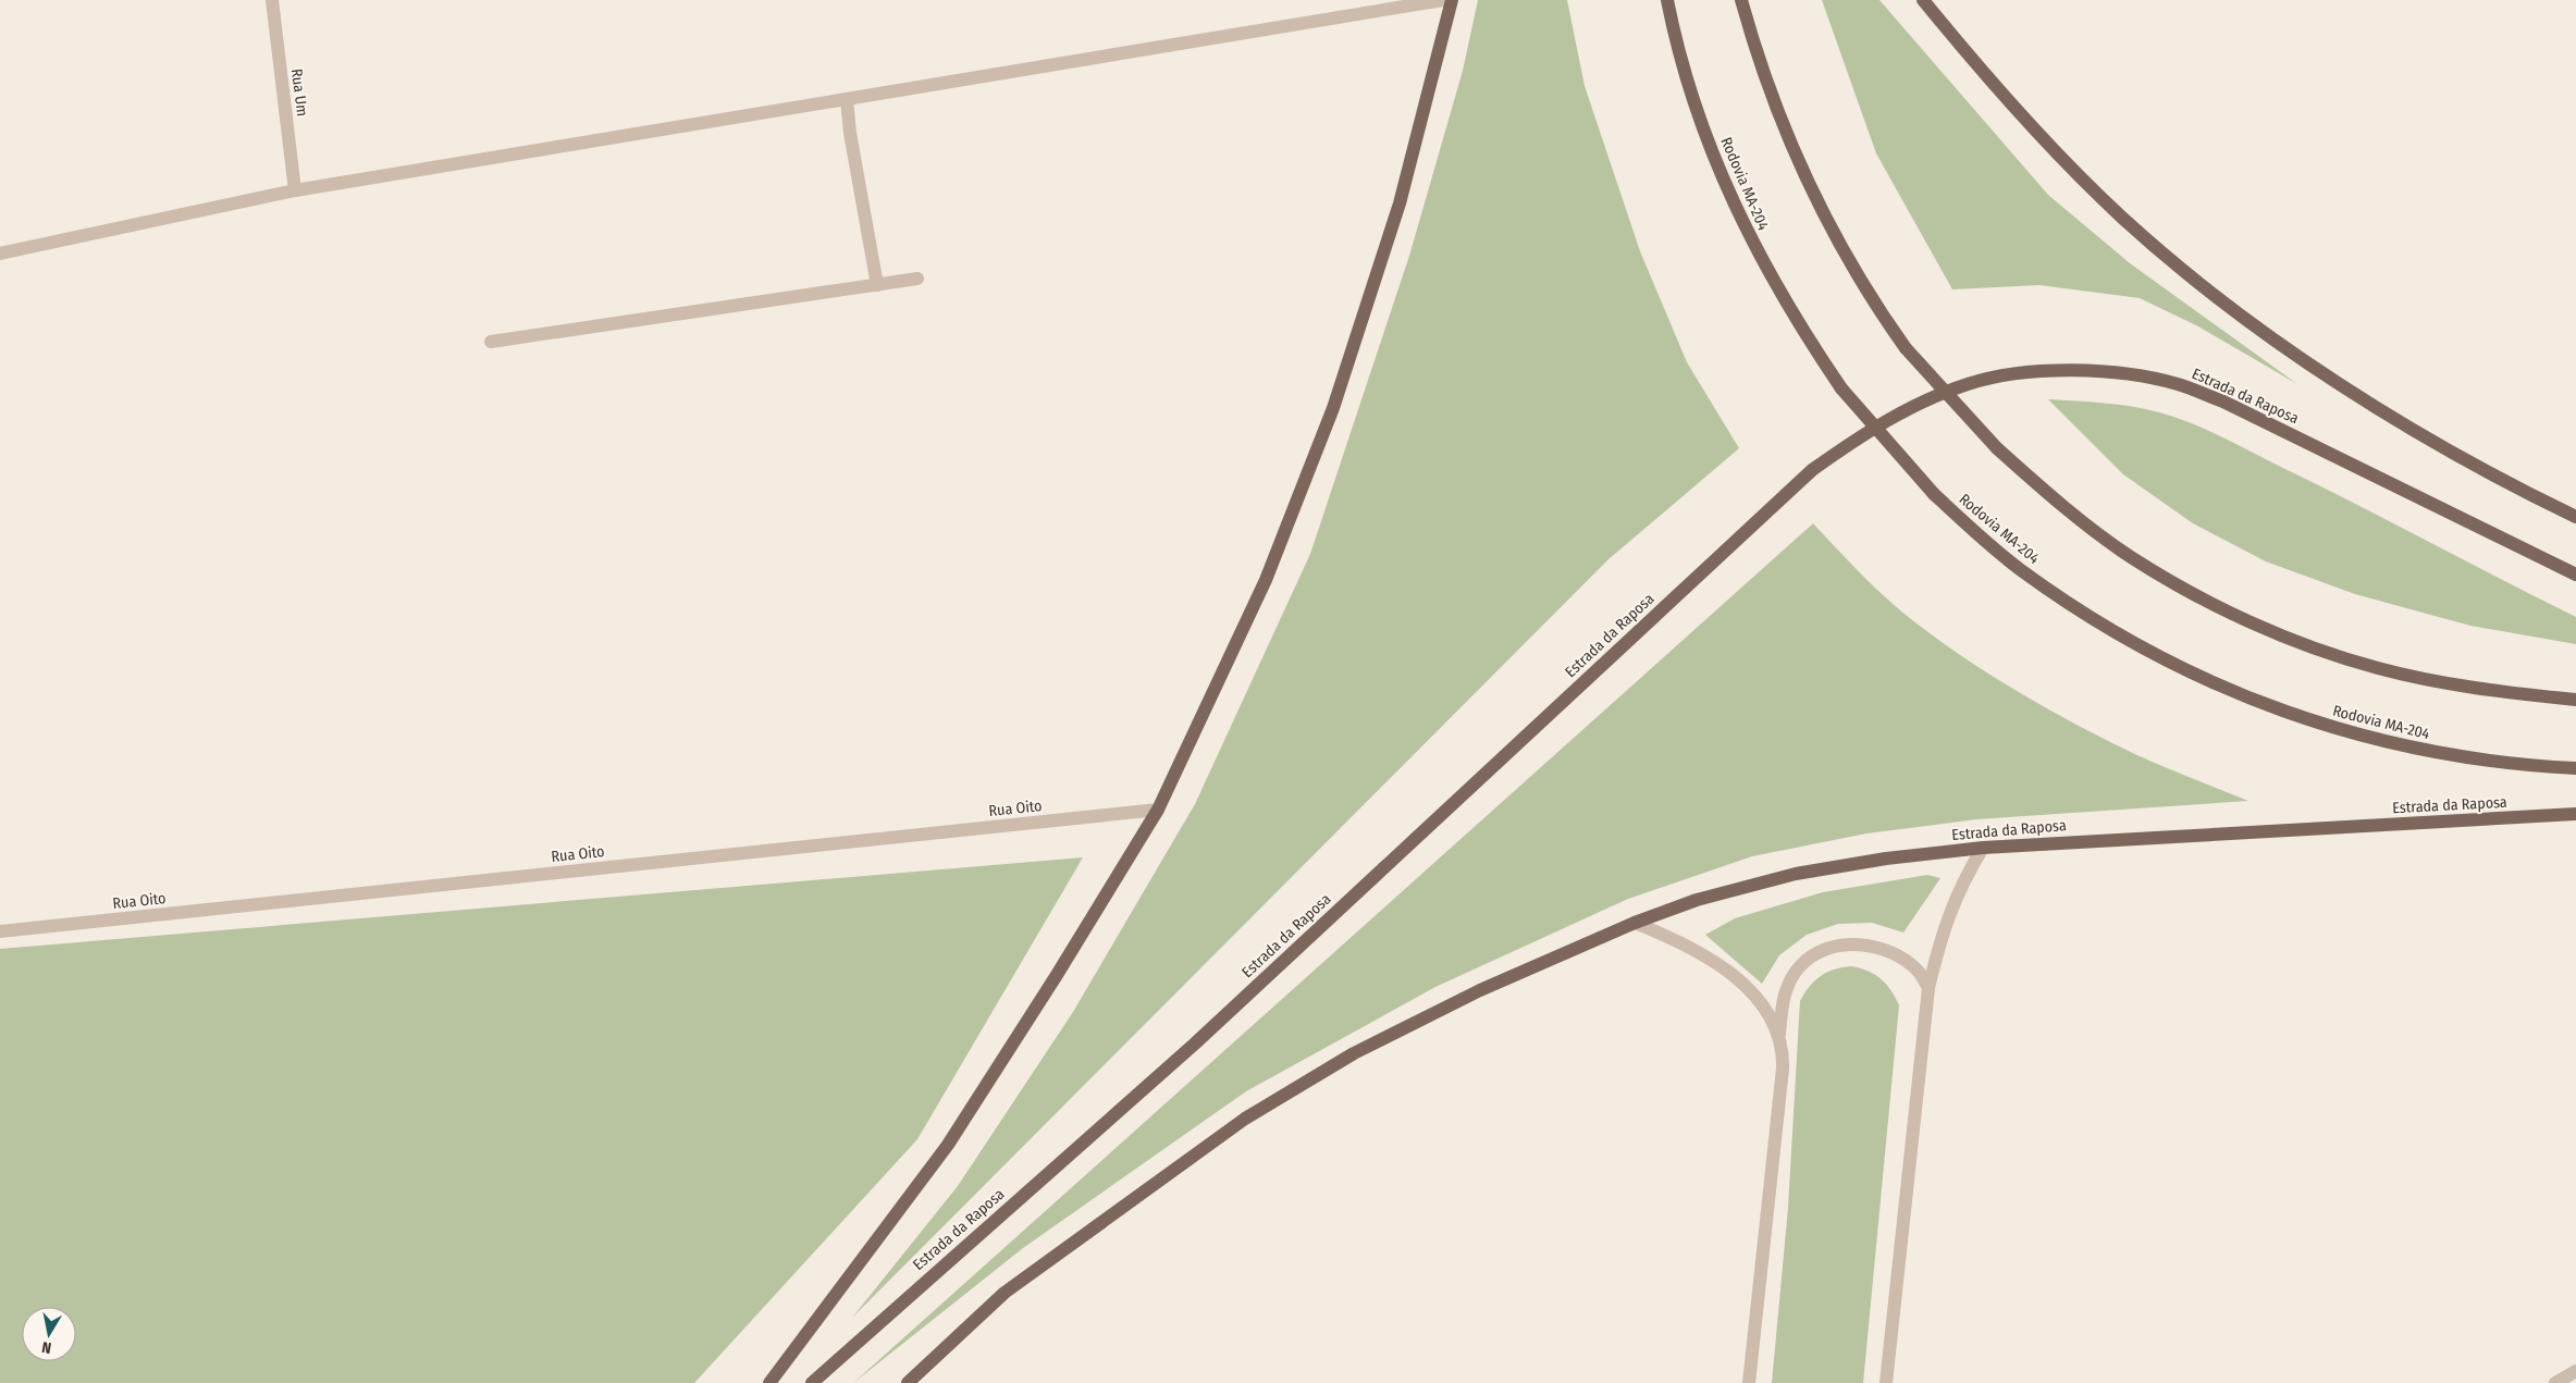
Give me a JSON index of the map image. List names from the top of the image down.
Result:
{
  "streets": {
    "main road": ["Rodovia MA-204", "Estrada da Raposa"],
    "street": ["Rua Um", "Rua Oito"]
  },
  "north": "bottom"
}
